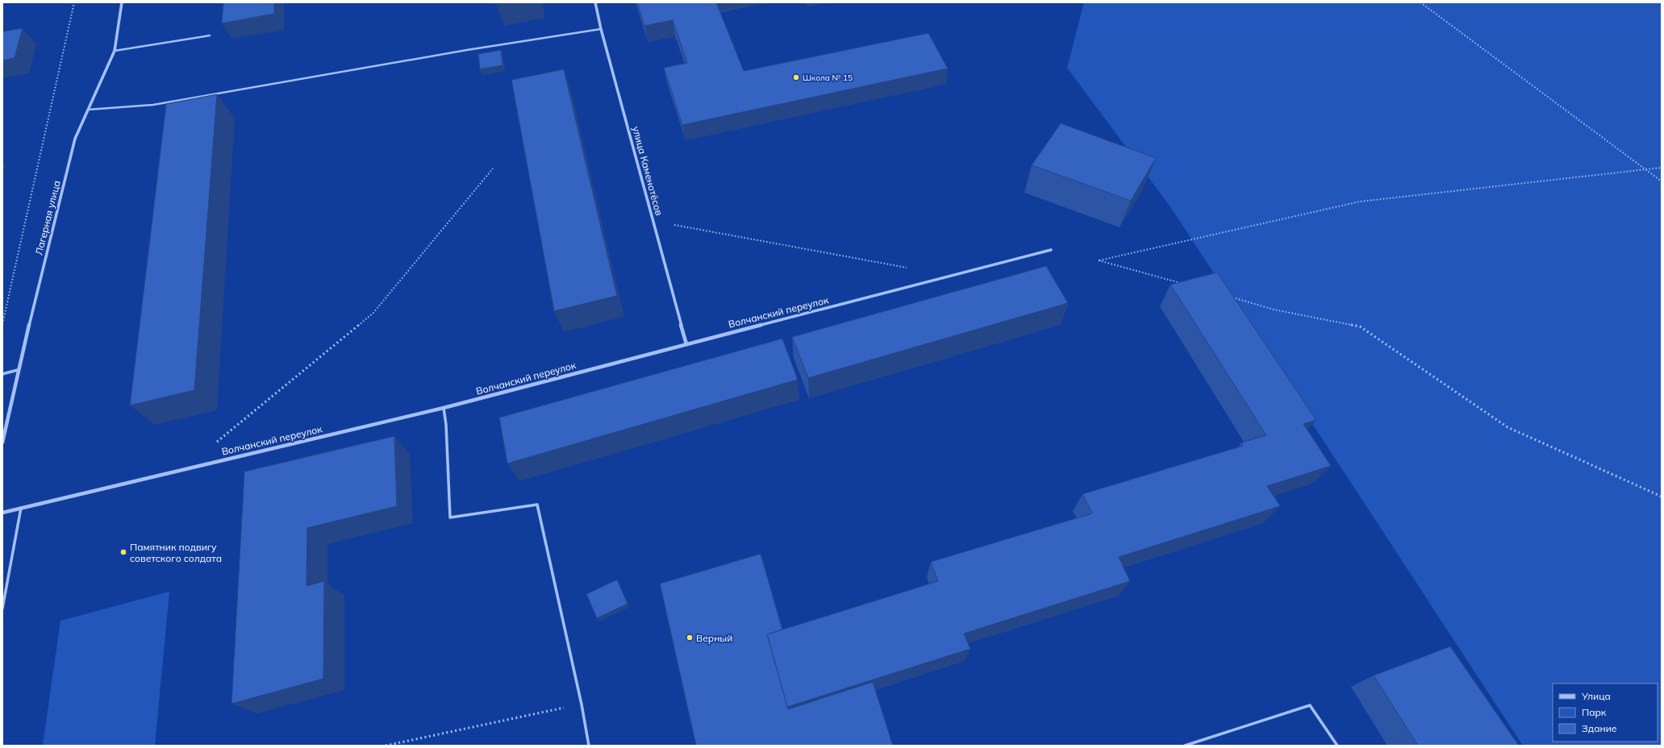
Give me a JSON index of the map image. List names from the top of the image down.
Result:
{
  "streets": {
    "street": ["улица Каменотёсов", "Лагерная улица", "Волчанский переулок"]
  },
  "crossings": [
    ["улица Каменотёсов", "Волчанский переулок"]
  ],
  "places": ["Школа № 15", "Памятник подвигу советского солдата", "Верный"],
  "legend": ["Улица", "Парк", "Здание"]
}
